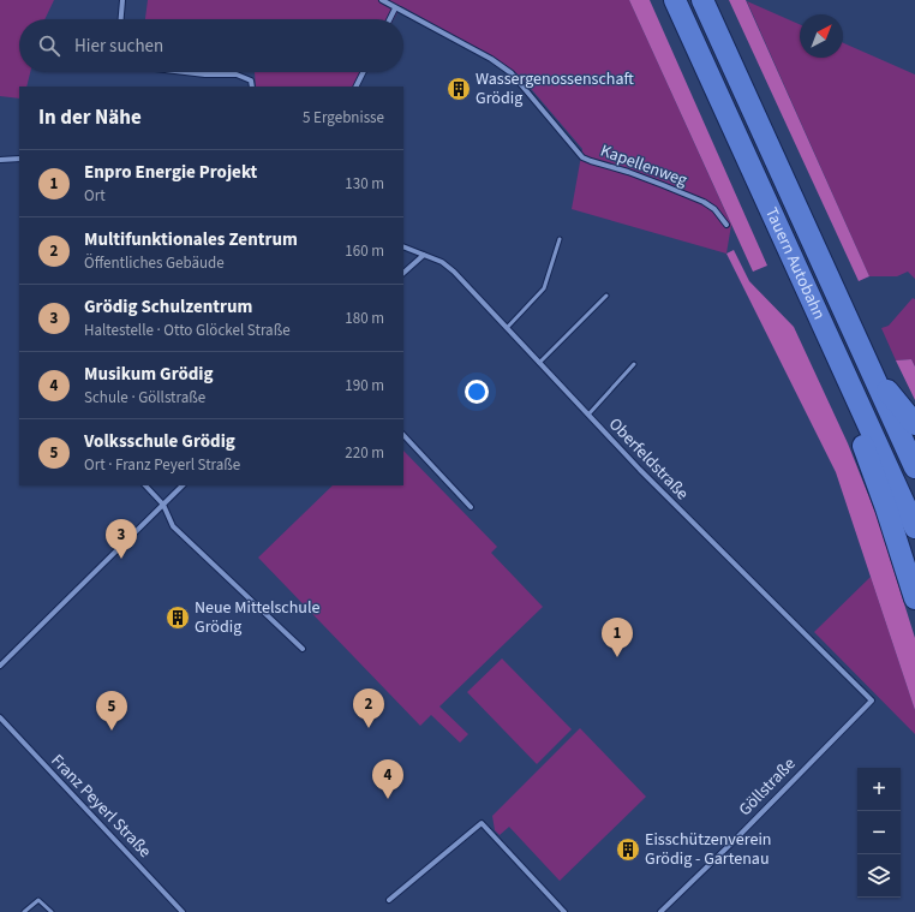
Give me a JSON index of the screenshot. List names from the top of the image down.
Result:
{
  "streets": {
    "highway": ["Tauern Autobahn"],
    "street": [
      "Kapellenweg",
      "Oberfeldstraße",
      "Göllstraße",
      "Franz Peyerl Straße"
    ]
  },
  "crossings": [
    ["Oberfeldstraße", "Göllstraße"]
  ],
  "places": {
    "building": ["Wassergenossenschaft Grödig", "Neue Mittelschule Grödig", "Eisschützenverein Grödig - Gartenau"]
  },
  "north": "top right",
  "page": {
    "search": "Hier suchen",
    "heading": ["In der Nähe", "5 Ergebnisse"],
    "list": [
      {
        "mark": "1",
        "name": "Enpro Energie Projekt",
        "note": "Ort",
        "value": "130 m"
      },
      {
        "mark": "2",
        "name": "Multifunktionales Zentrum",
        "note": "Öffentliches Gebäude",
        "value": "160 m"
      },
      {
        "mark": "3",
        "name": "Grödig Schulzentrum",
        "note": "Haltestelle · Otto Glöckel Straße",
        "value": "180 m"
      },
      {
        "mark": "4",
        "name": "Musikum Grödig",
        "note": "Schule · Göllstraße",
        "value": "190 m"
      },
      {
        "mark": "5",
        "name": "Volksschule Grödig",
        "note": "Ort · Franz Peyerl Straße",
        "value": "220 m"
      }
    ],
    "pins": [
      "3",
      "1",
      "2",
      "5",
      "4"
    ],
    "map_buttons": ["+", "−"]
  }
}
